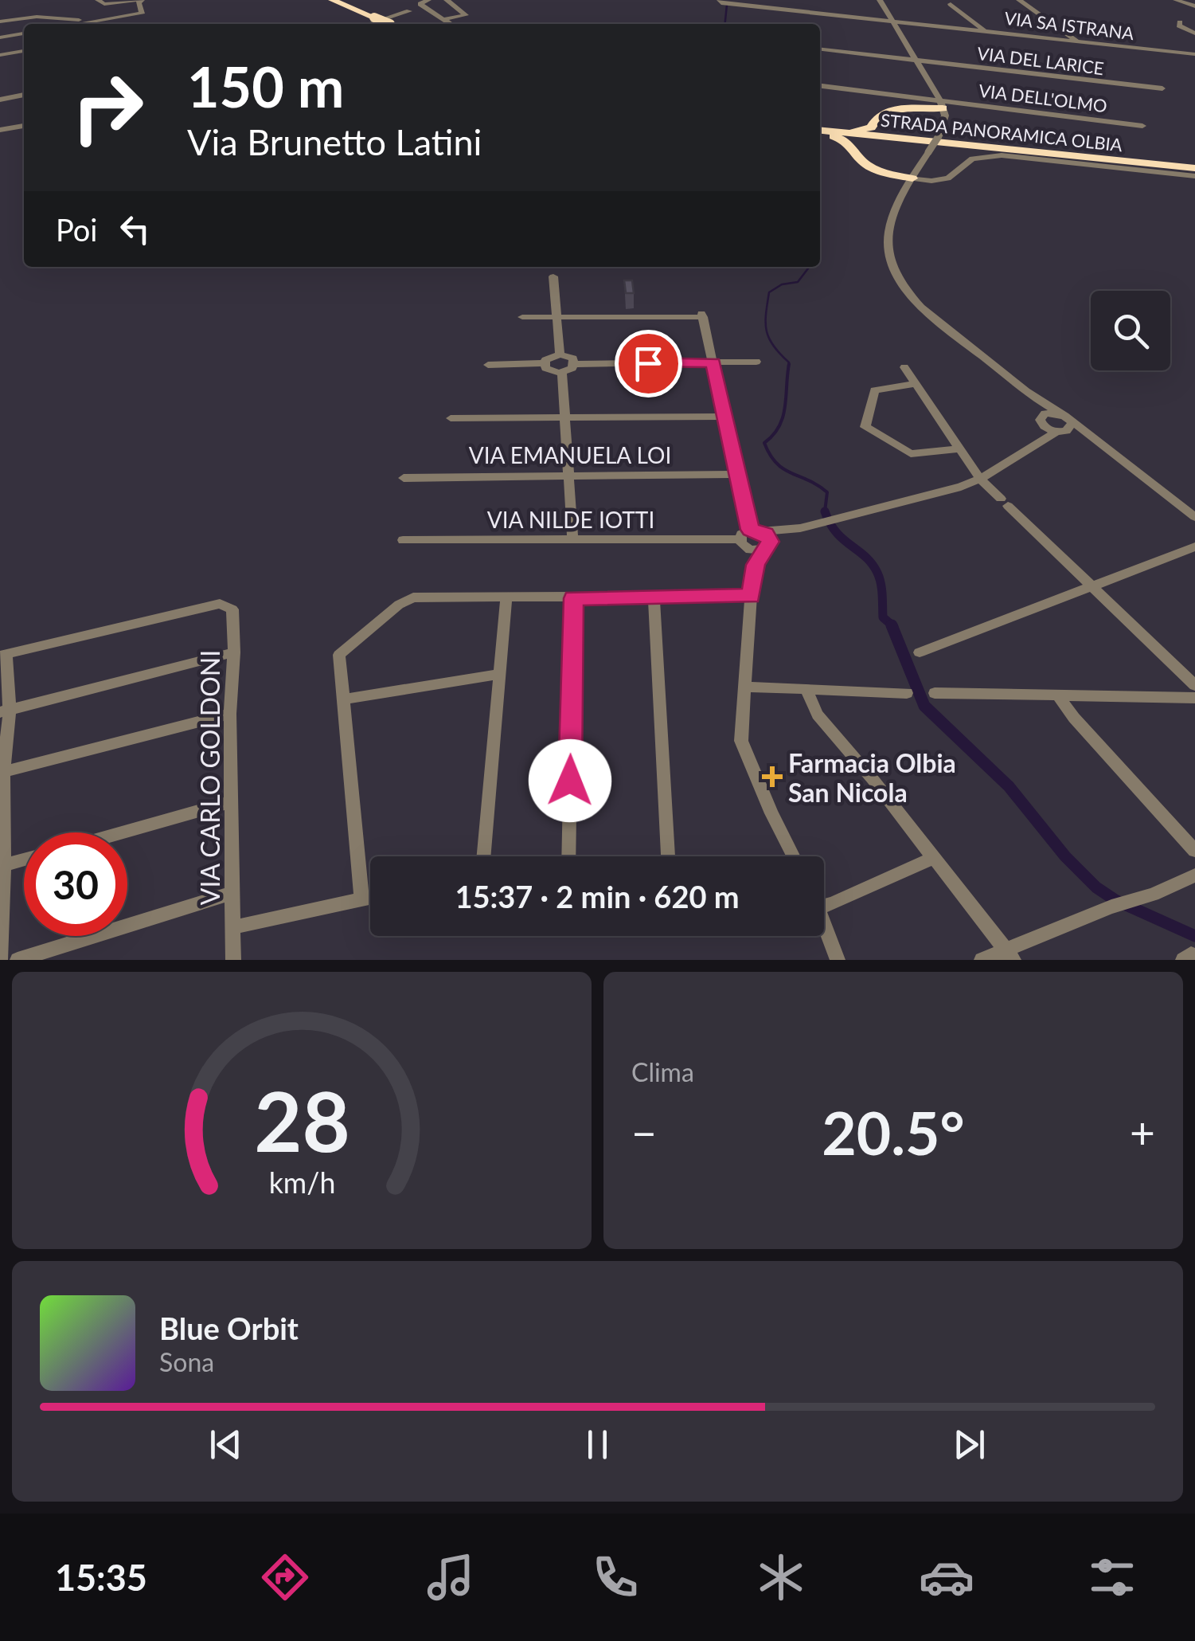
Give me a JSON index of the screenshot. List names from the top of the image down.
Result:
{
  "streets": {
    "highway": ["STRADA PANORAMICA OLBIA"],
    "street": [
      "VIA SA ISTRANA",
      "VIA DEL LARICE",
      "VIA DELL'OLMO",
      "VIA EMANUELA LOI",
      "VIA NILDE IOTTI",
      "VIA CARLO GOLDONI"
    ]
  },
  "places": {
    "health": ["Farmacia Olbia San Nicola"]
  },
  "page": {
    "turn": ["150 m", "Via Brunetto Latini"],
    "then": "Poi",
    "limit": "30",
    "trip": "15:37 · 2 min · 620 m",
    "tile": "Clima",
    "heat": ["−", "20.5°", "+"],
    "song": ["Blue Orbit", "Sona"],
    "tabs": "15:35",
    "gauge": ["28", "km/h"]
  }
}
